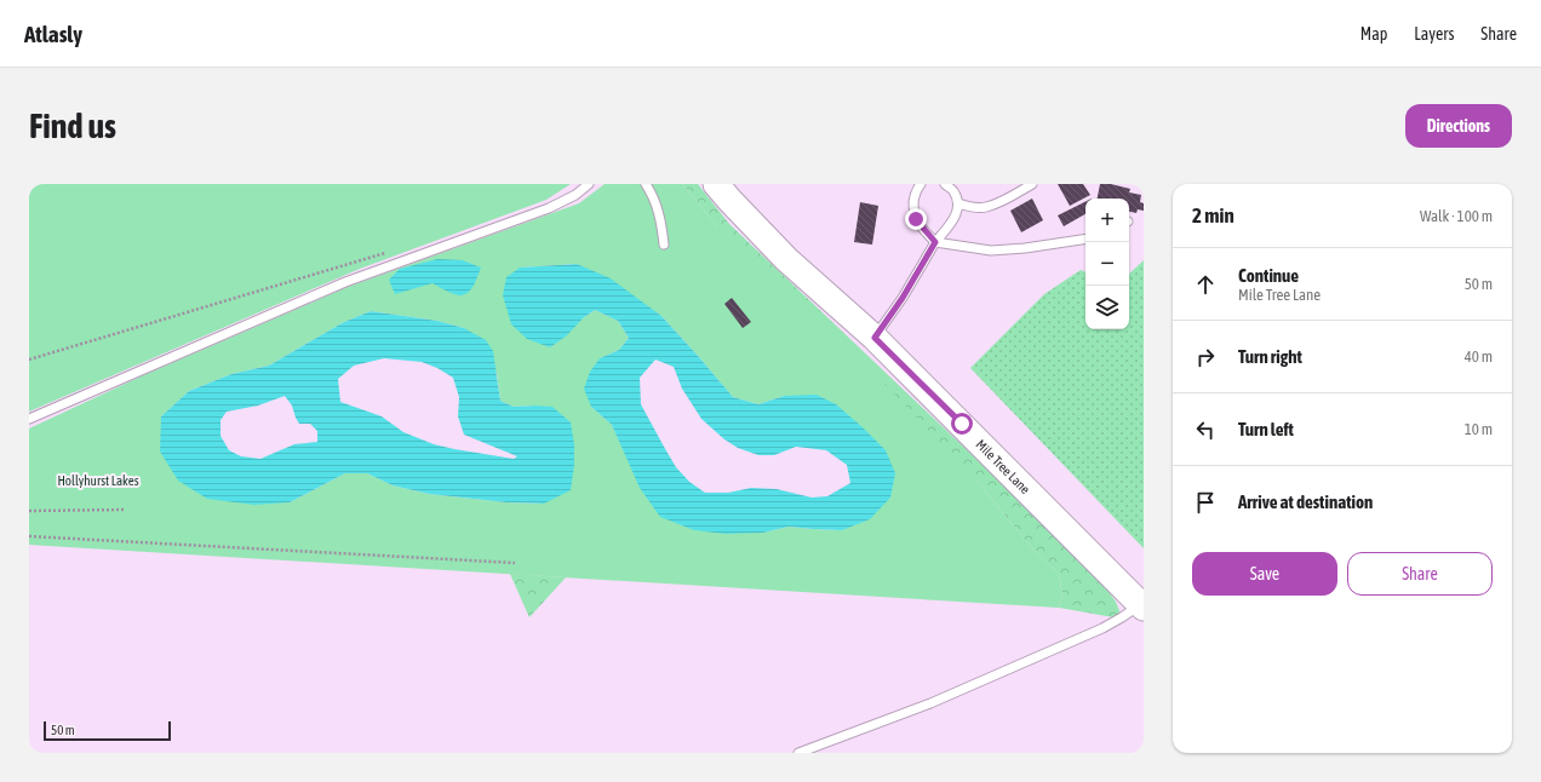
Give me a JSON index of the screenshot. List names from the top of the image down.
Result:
{
  "streets": {
    "main road": ["Mile Tree Lane"]
  },
  "parks": ["Hollyhurst Lakes"],
  "scale_bar": "50 m",
  "page": {
    "header": "Atlasly",
    "nav": ["Map", "Layers", "Share"],
    "buttons": [
      "Directions",
      ["Save", "Share"]
    ],
    "title": "Find us",
    "heading": ["2 min", "Walk · 100 m"],
    "map_buttons": ["+", "−"],
    "list": [
      ["Continue", "Mile Tree Lane", "50 m"],
      ["Turn right", "40 m"],
      ["Turn left", "10 m"],
      "Arrive at destination"
    ],
    "scale": "50 m"
  }
}
